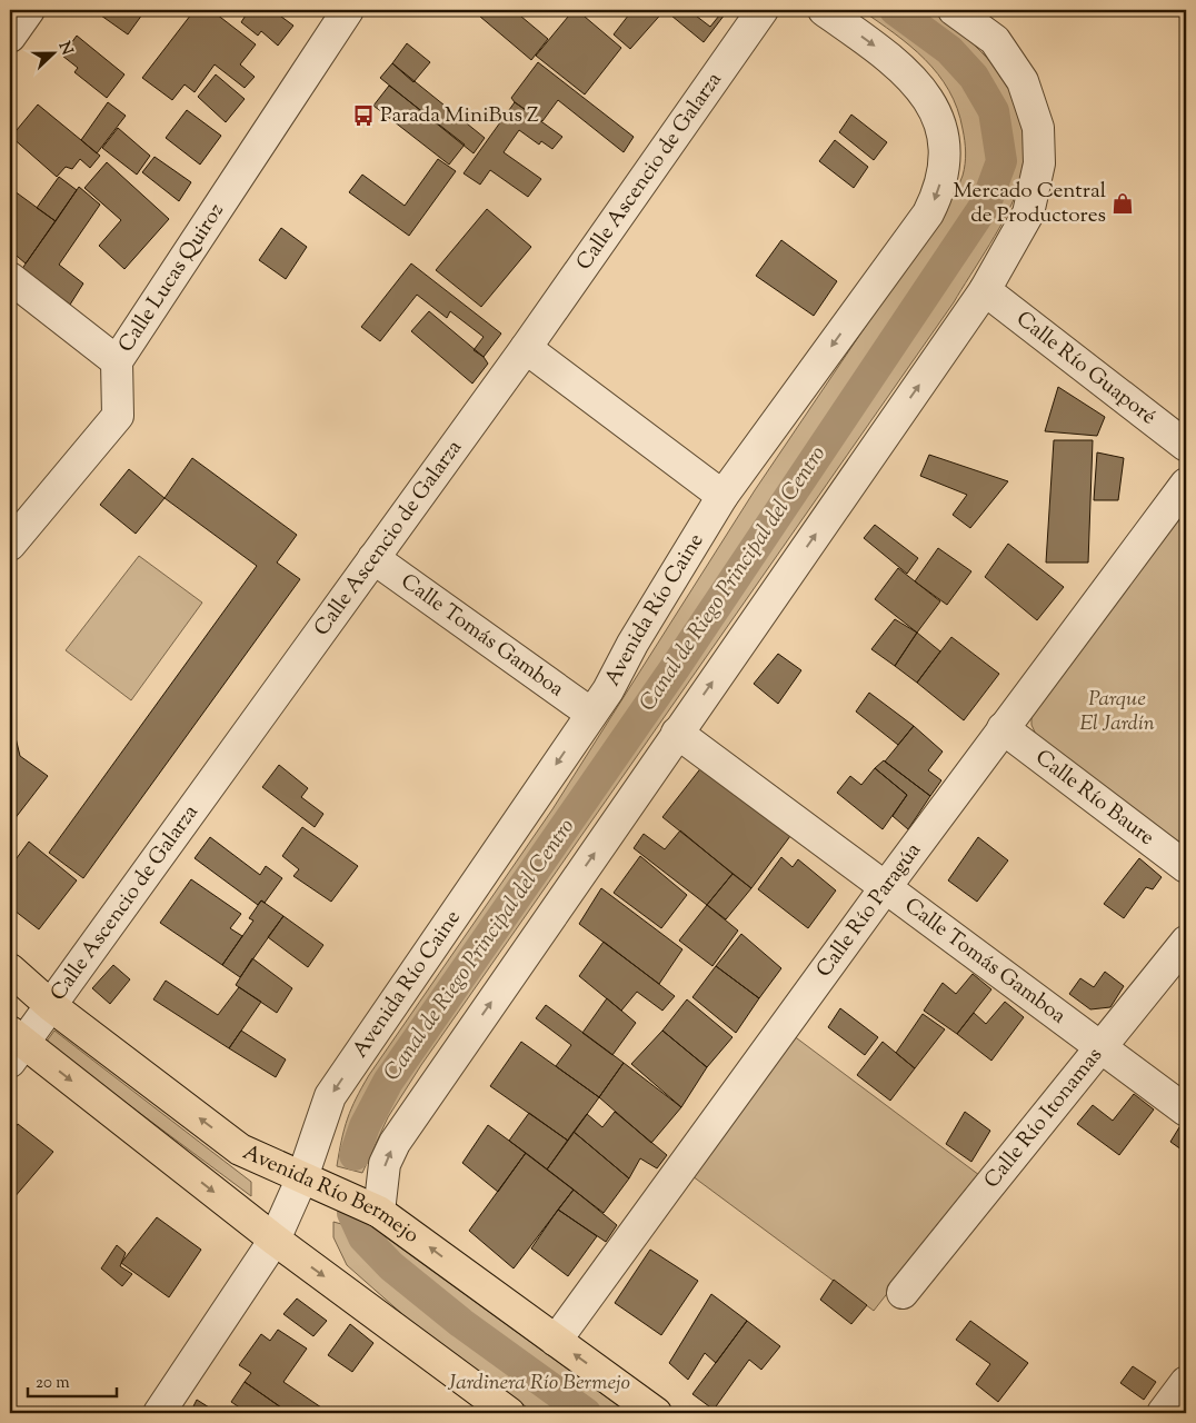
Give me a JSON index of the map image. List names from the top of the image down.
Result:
{
  "streets": {
    "main road": ["Avenida Río Bermejo"],
    "street": [
      "Calle Ascencio de Galarza",
      "Calle Lucas Quiroz",
      "Calle Río Guaporé",
      "Avenida Río Caine",
      "Calle Tomás Gamboa",
      "Calle Río Baure",
      "Calle Río Paragúa",
      "Calle Río Itonamas"
    ]
  },
  "crossings": [
    ["Calle Ascencio de Galarza", "Calle Tomás Gamboa"],
    ["Calle Ascencio de Galarza", "Avenida Río Bermejo"],
    ["Avenida Río Caine", "Calle Tomás Gamboa"],
    ["Avenida Río Caine", "Avenida Río Bermejo"],
    ["Calle Tomás Gamboa", "Calle Río Paragúa"],
    ["Calle Tomás Gamboa", "Calle Río Itonamas"],
    ["Calle Río Baure", "Calle Río Paragúa"],
    ["Calle Río Paragúa", "Avenida Río Bermejo"]
  ],
  "water": ["Canal de Riego Principal del Centro"],
  "parks": ["Parque El Jardín", "Jardinera Río Bermejo"],
  "places": {
    "bus stop": ["Parada MiniBus Z"],
    "shop": ["Mercado Central de Productores"]
  },
  "scale_bar": "20 m",
  "north": "right"
}
